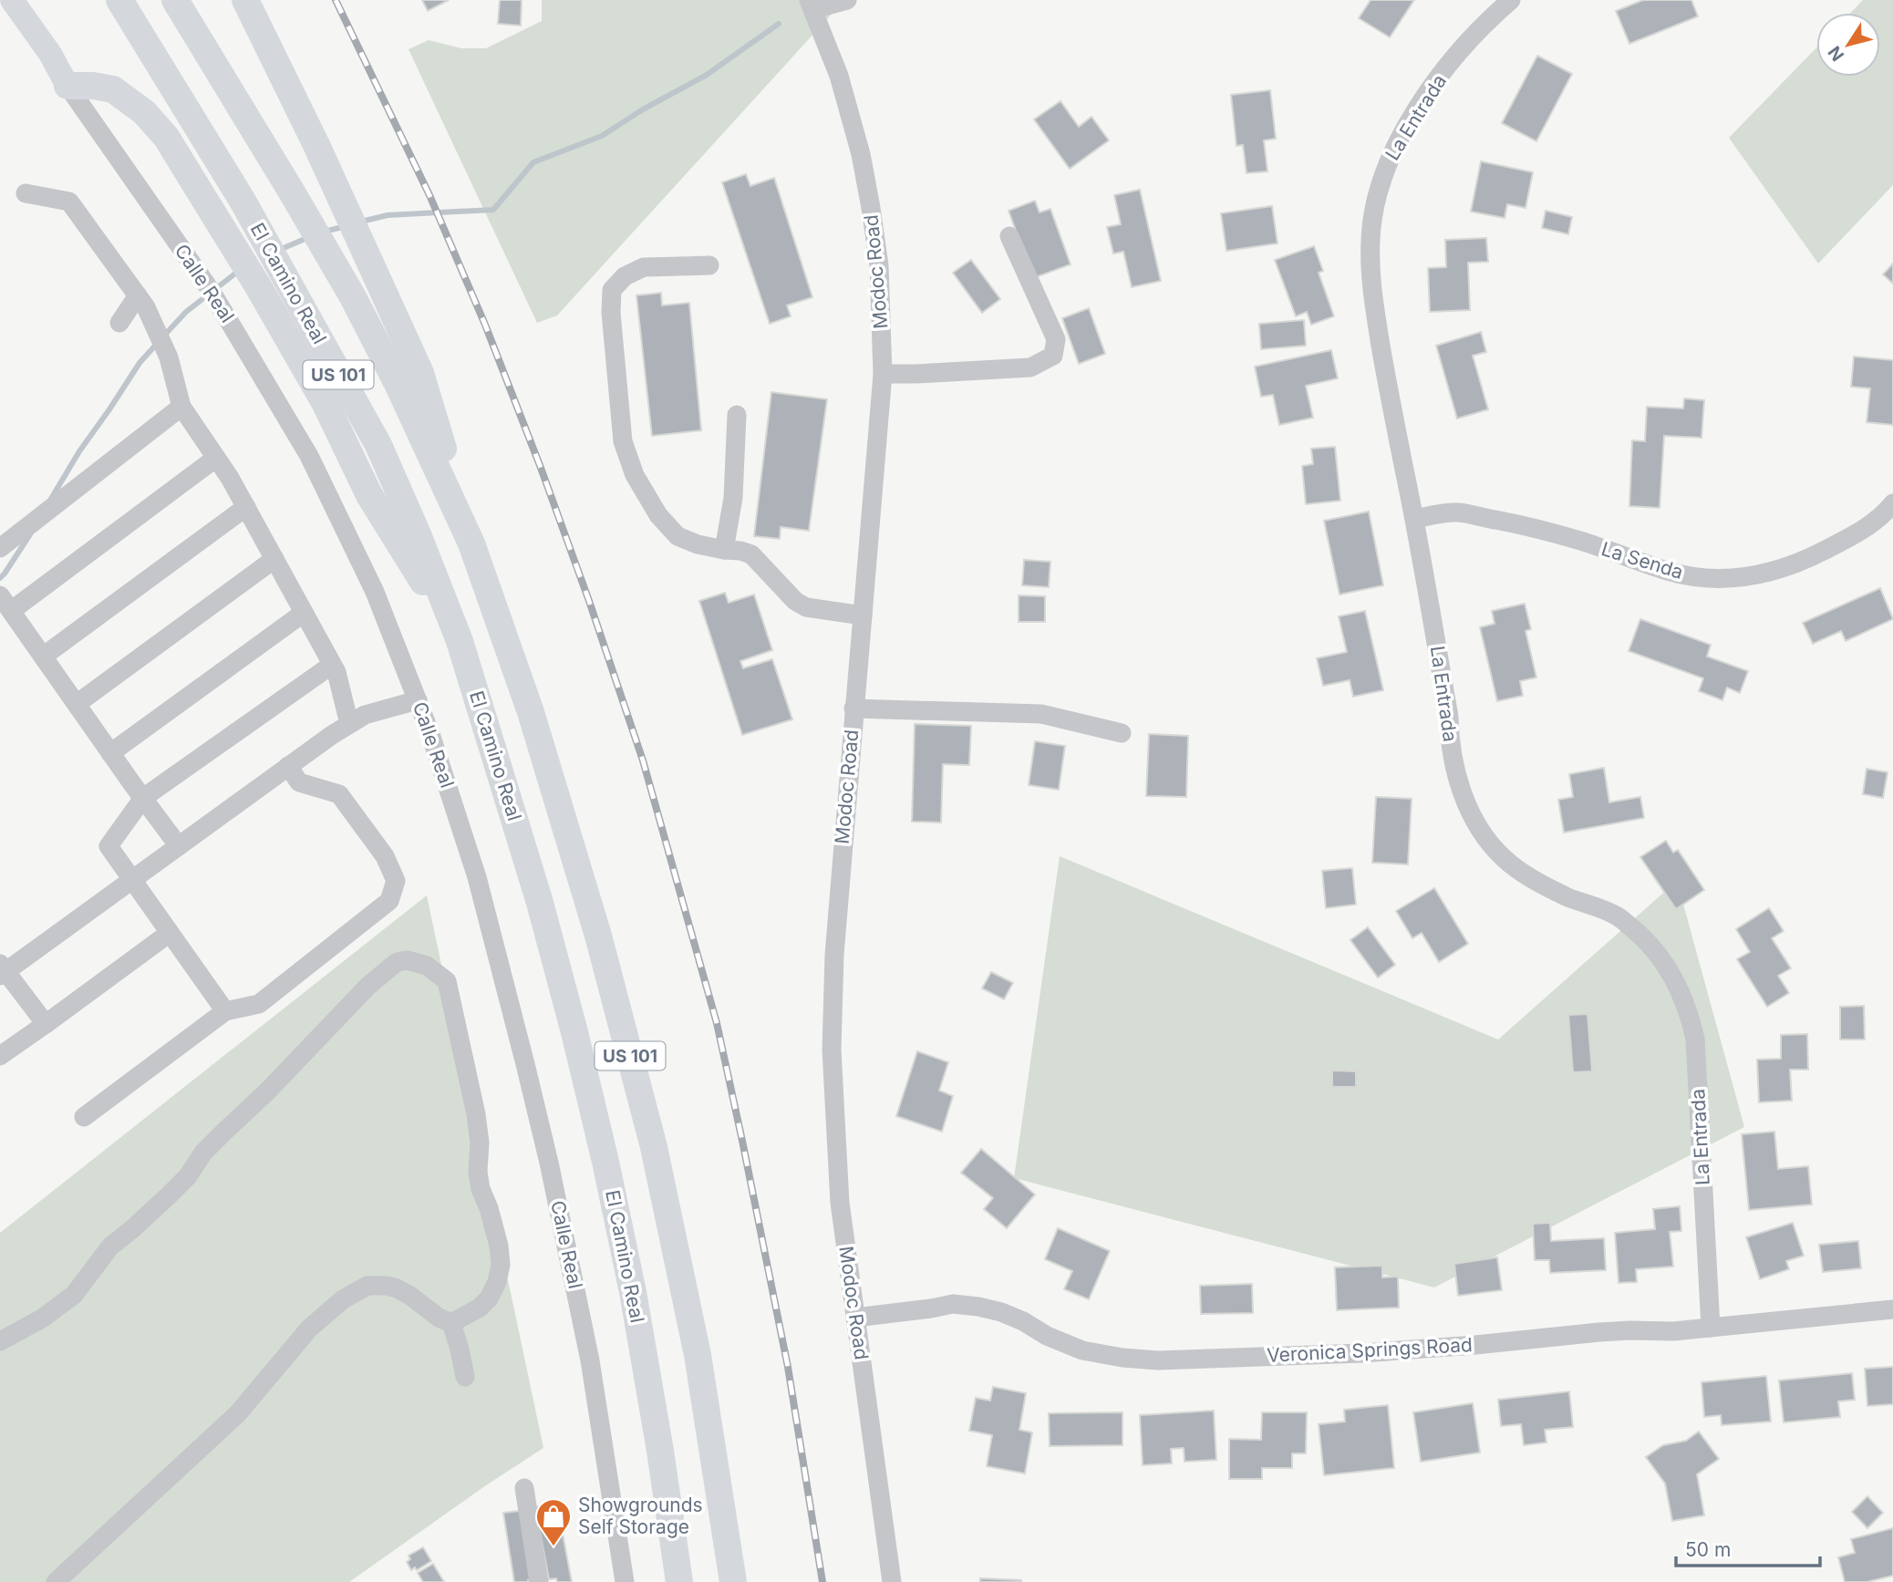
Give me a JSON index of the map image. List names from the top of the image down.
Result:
{
  "streets": {
    "highway": ["El Camino Real", "US 101"],
    "main road": ["Calle Real"],
    "street": [
      "La Entrada",
      "Modoc Road",
      "La Senda",
      "Veronica Springs Road"
    ]
  },
  "crossings": [
    ["La Entrada", "La Senda"],
    ["La Entrada", "Veronica Springs Road"],
    ["Modoc Road", "Veronica Springs Road"]
  ],
  "places": {
    "shop": ["Showgrounds Self Storage"]
  },
  "scale_bar": "50 m",
  "north": "bottom left"
}
